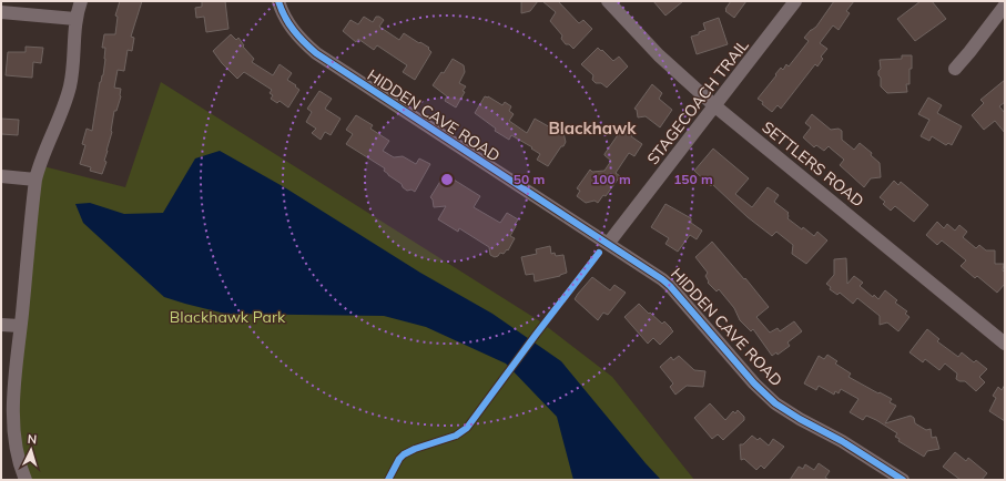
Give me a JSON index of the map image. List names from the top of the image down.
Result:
{
  "streets": {
    "street": ["STAGECOACH TRAIL", "HIDDEN CAVE ROAD", "SETTLERS ROAD"]
  },
  "crossings": [
    ["STAGECOACH TRAIL", "HIDDEN CAVE ROAD"],
    ["STAGECOACH TRAIL", "SETTLERS ROAD"]
  ],
  "districts": ["Blackhawk"],
  "parks": ["Blackhawk Park"],
  "north": "top",
  "rings": ["50 m", "100 m", "150 m"]
}
